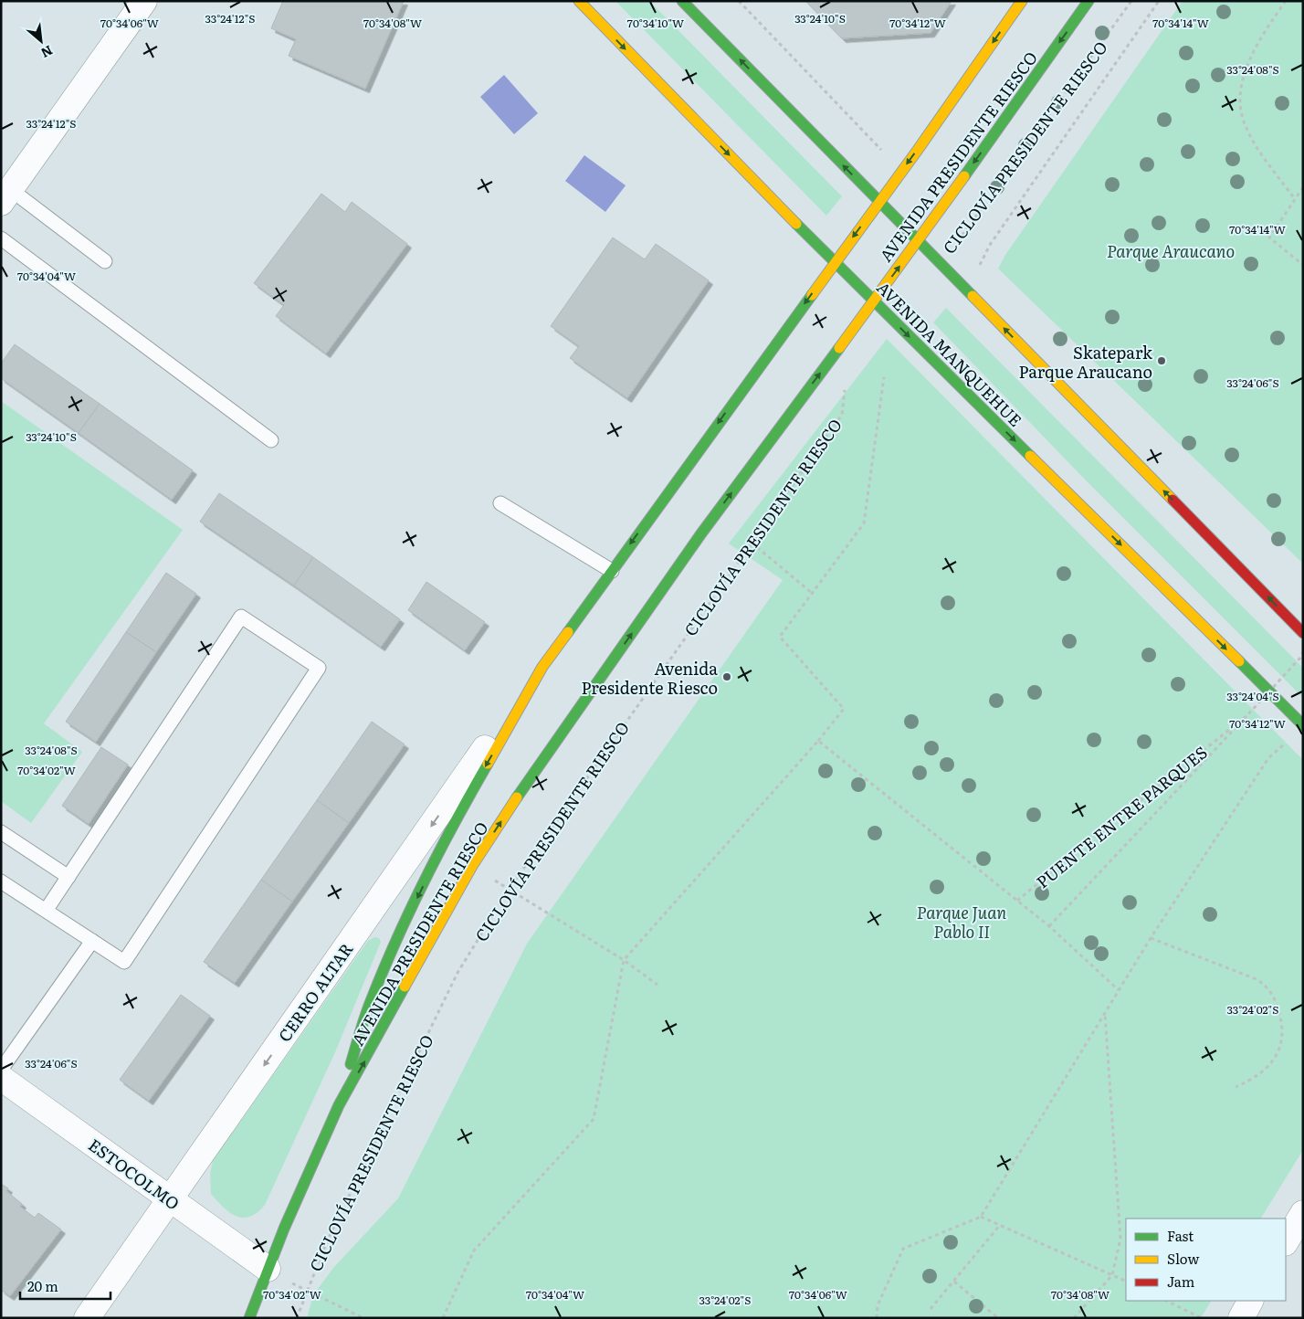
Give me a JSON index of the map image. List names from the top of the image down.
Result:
{
  "streets": {
    "main road": ["AVENIDA PRESIDENTE RIESCO", "AVENIDA MANQUEHUE"],
    "street": ["CERRO ALTAR", "ESTOCOLMO"],
    "path": ["CICLOVÍA PRESIDENTE RIESCO", "PUENTE ENTRE PARQUES"]
  },
  "crossings": [
    ["AVENIDA PRESIDENTE RIESCO", "AVENIDA MANQUEHUE"],
    ["AVENIDA PRESIDENTE RIESCO", "CERRO ALTAR"],
    ["AVENIDA PRESIDENTE RIESCO", "ESTOCOLMO"],
    ["CERRO ALTAR", "ESTOCOLMO"]
  ],
  "one_way": ["CERRO ALTAR"],
  "parks": ["Parque Araucano", "Parque Juan Pablo II"],
  "places": ["Skatepark Parque Araucano", "Avenida Presidente Riesco"],
  "legend": ["Fast", "Slow", "Jam"],
  "scale_bar": "20 m",
  "north": "bottom right",
  "coordinates": [
    "33°24'12\"S",
    "33°24'10\"S",
    "70°34'06\"W",
    "70°34'08\"W",
    "70°34'12\"W",
    "70°34'10\"W",
    "70°34'14\"W",
    "33°24'08\"S",
    "70°34'04\"W",
    "33°24'06\"S",
    "33°24'04\"S",
    "70°34'02\"W",
    "33°24'02\"S"
  ]
}
